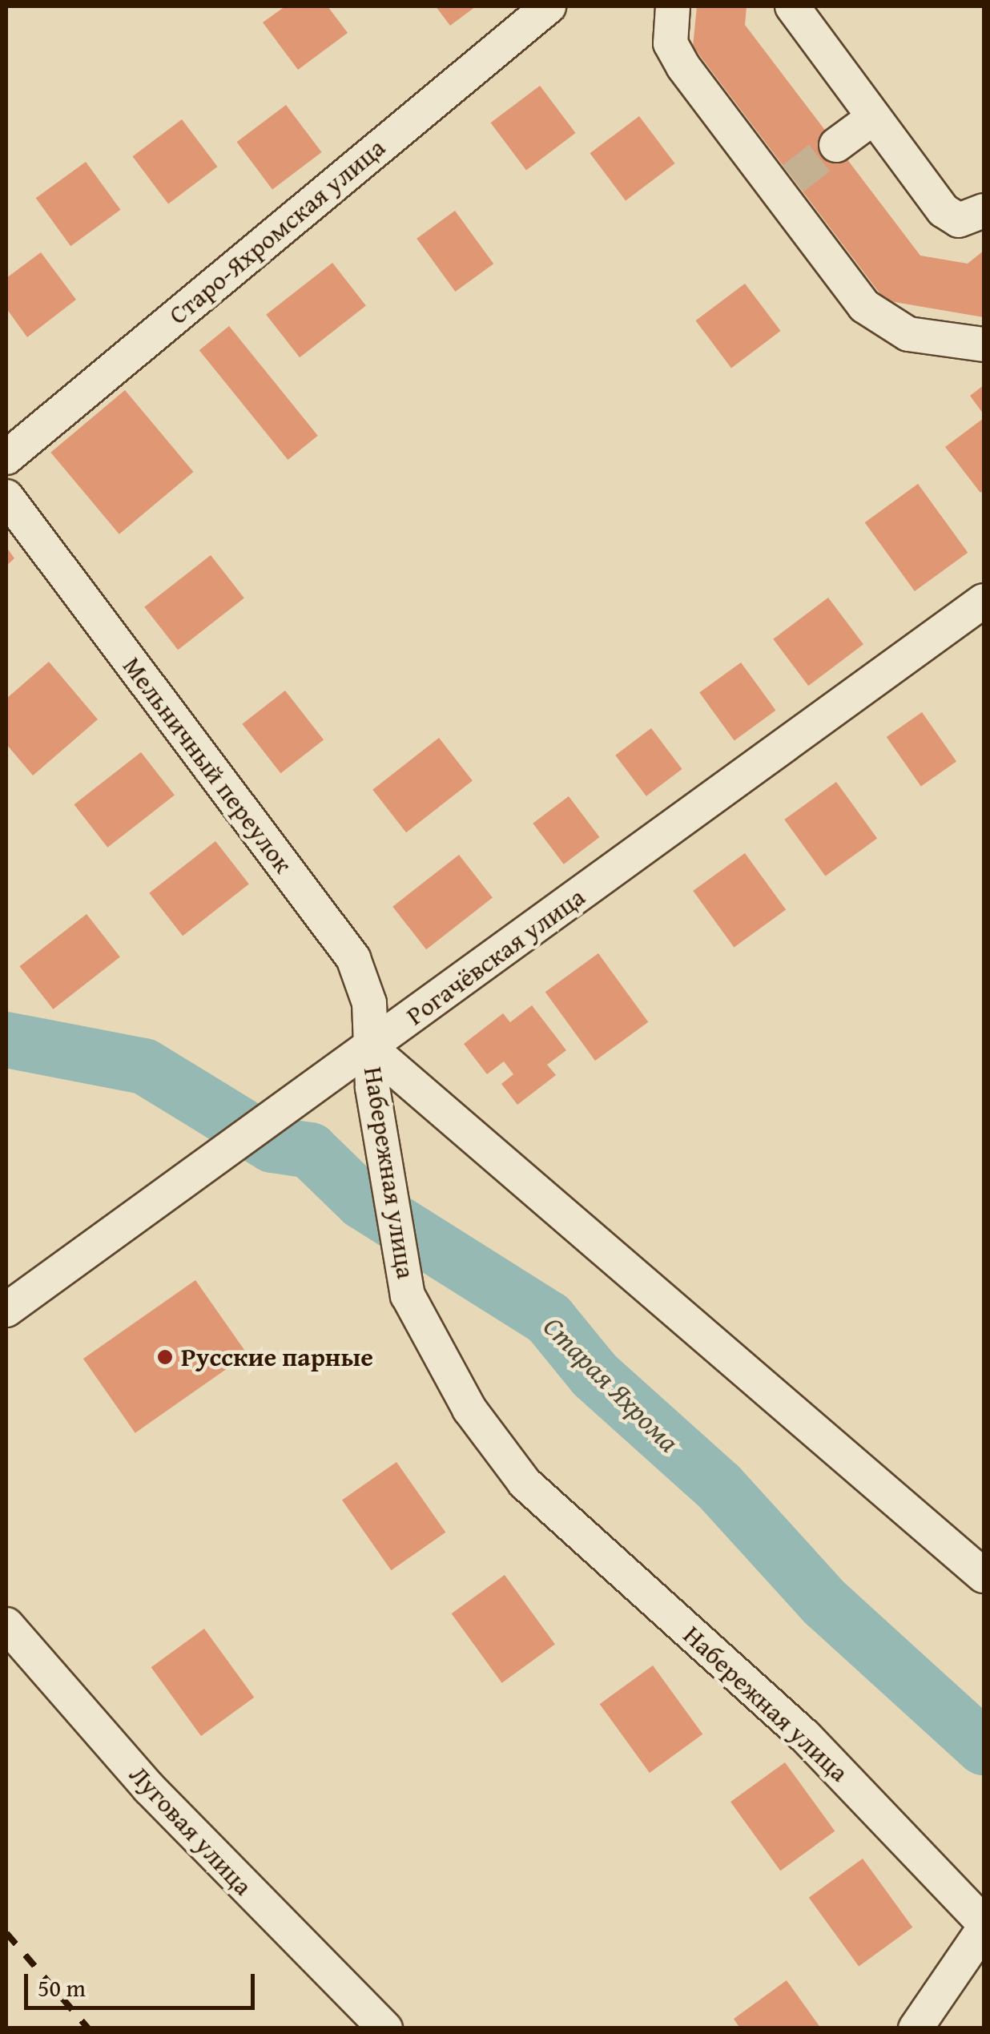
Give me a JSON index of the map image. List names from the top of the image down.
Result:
{
  "streets": {
    "street": [
      "Старо-Яхромская улица",
      "Мельничный переулок",
      "Рогачёвская улица",
      "Набережная улица",
      "Луговая улица"
    ]
  },
  "crossings": [
    ["Мельничный переулок", "Рогачёвская улица"],
    ["Мельничный переулок", "Набережная улица"],
    ["Рогачёвская улица", "Набережная улица"]
  ],
  "water": ["Старая Яхрома"],
  "places": ["Русские парные"],
  "scale_bar": "50 m"
}
